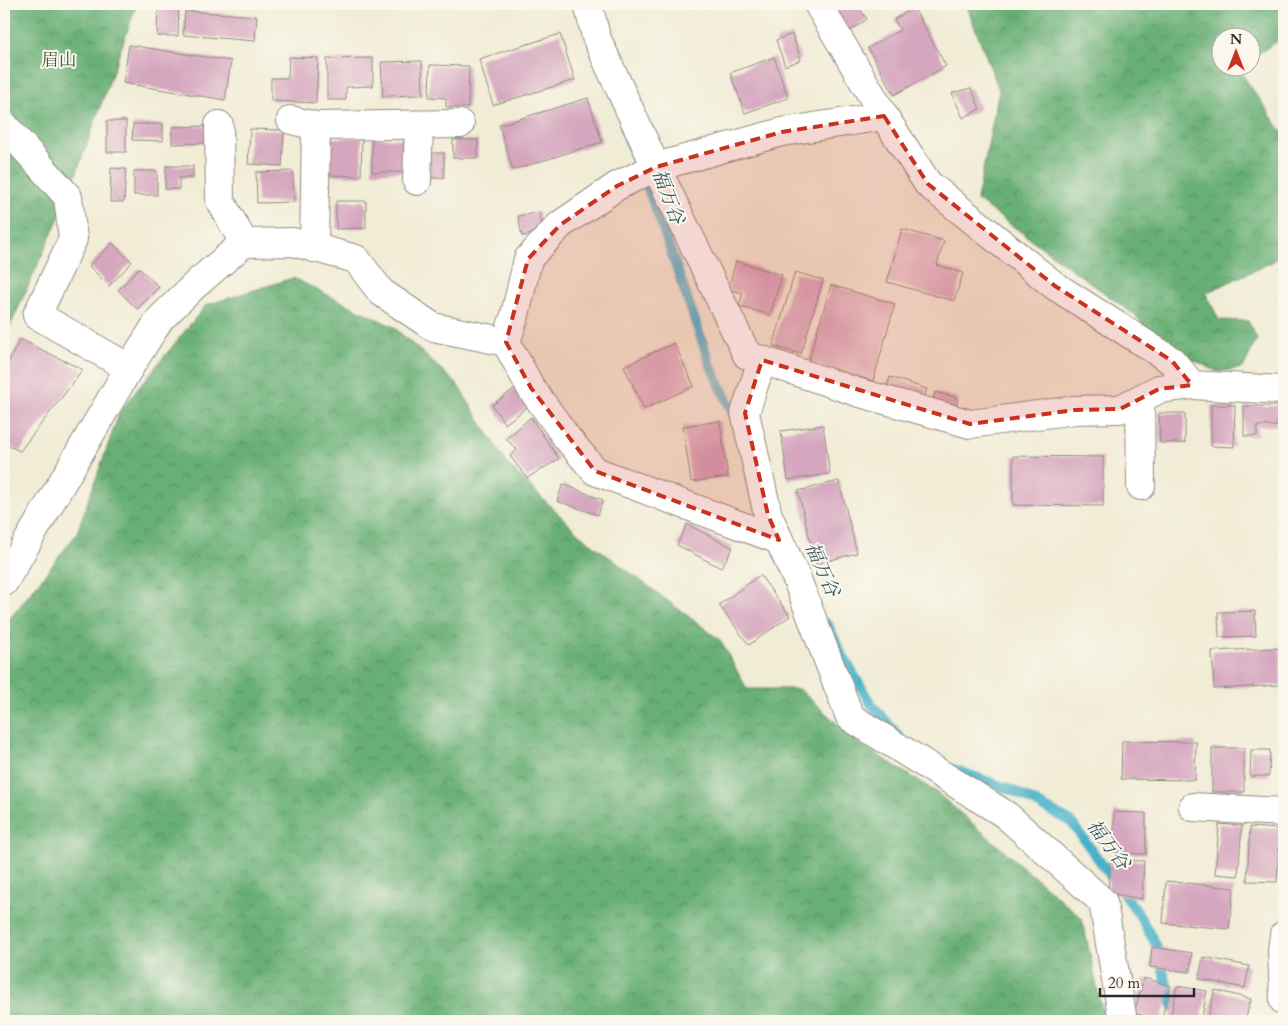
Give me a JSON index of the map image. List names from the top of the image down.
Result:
{
  "water": ["福万谷"],
  "parks": ["眉山"],
  "scale_bar": "20 m",
  "north": "top"
}
